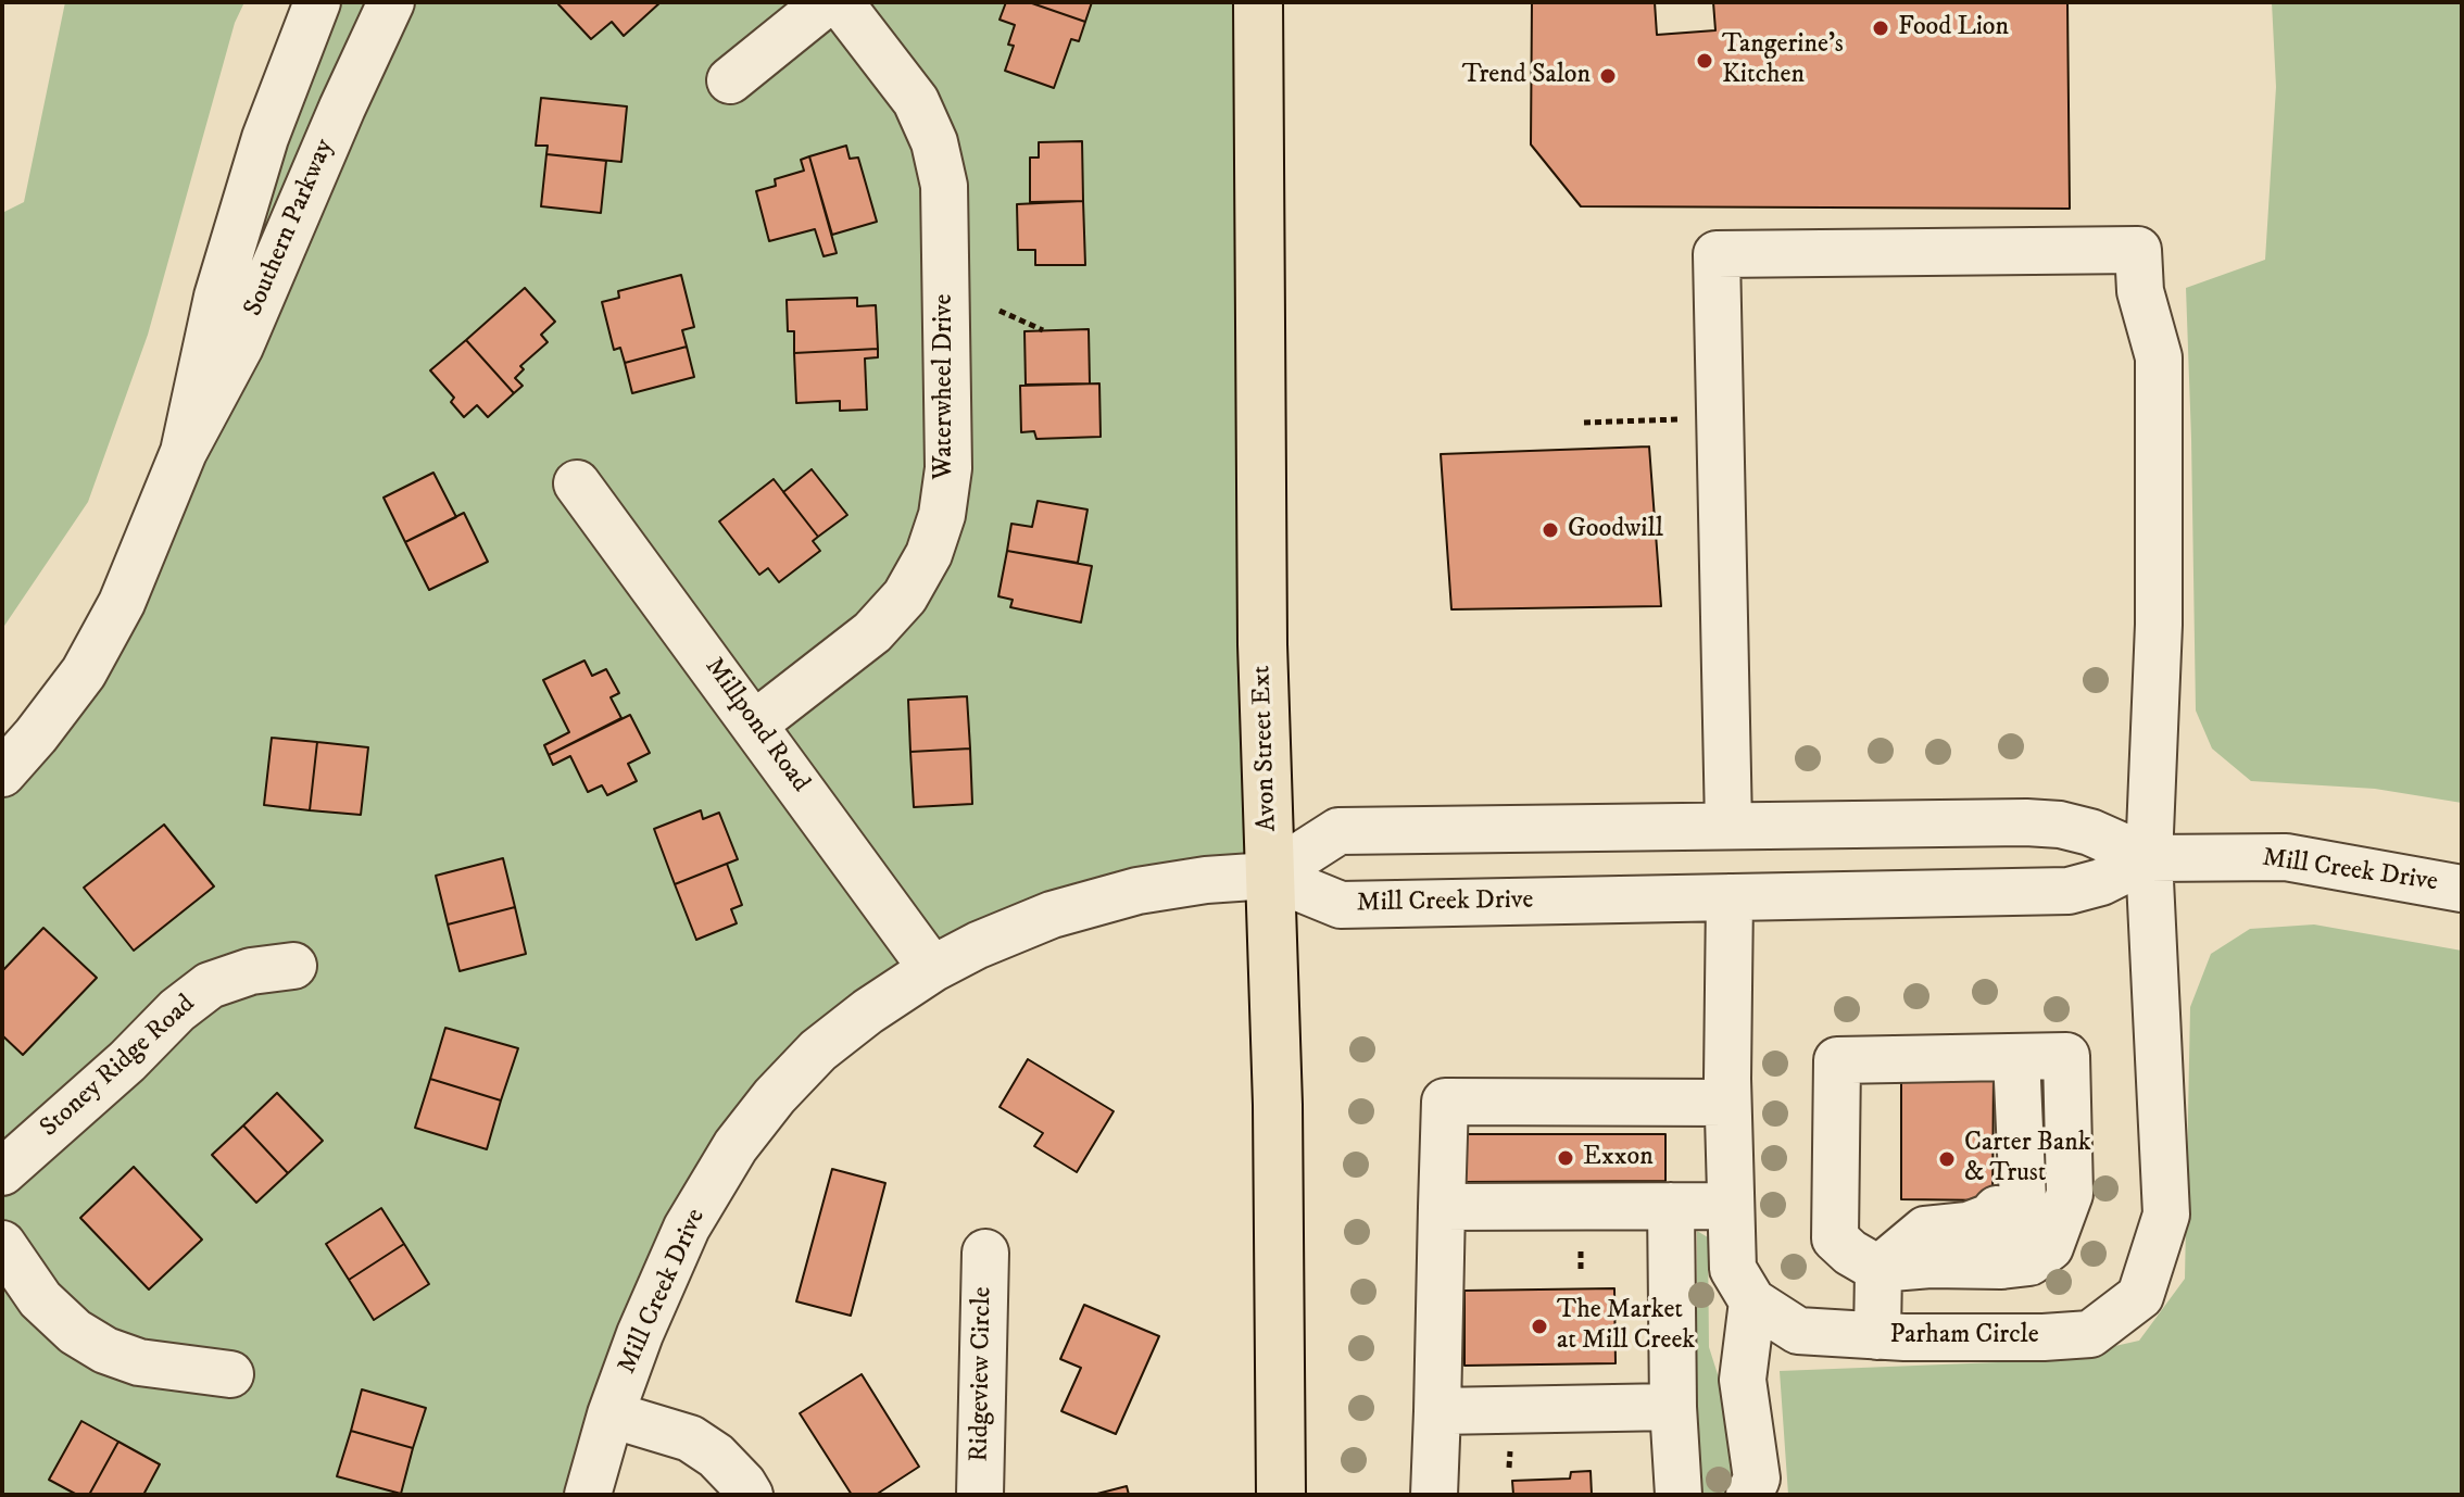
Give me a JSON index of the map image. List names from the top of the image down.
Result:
{
  "streets": {
    "main road": ["Avon Street Ext"],
    "street": [
      "Southern Parkway",
      "Waterwheel Drive",
      "Millpond Road",
      "Mill Creek Drive",
      "Stoney Ridge Road",
      "Parham Circle",
      "Ridgeview Circle"
    ]
  },
  "crossings": [
    ["Waterwheel Drive", "Millpond Road"],
    ["Millpond Road", "Mill Creek Drive"],
    ["Avon Street Ext", "Mill Creek Drive"],
    ["Mill Creek Drive", "Parham Circle"]
  ],
  "places": [
    "Food Lion",
    "Tangerine's Kitchen",
    "Trend Salon",
    "Goodwill",
    "Exxon",
    "Carter Bank & Trust",
    "The Market at Mill Creek"
  ]
}
